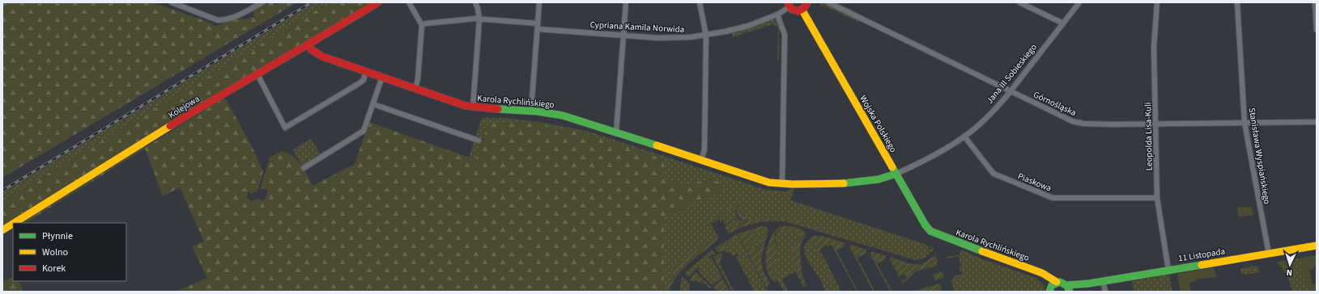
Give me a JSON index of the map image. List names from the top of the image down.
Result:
{
  "streets": {
    "street": [
      "Cypriana Kamila Norwida",
      "Jana III Sobieskiego",
      "Karola Rychlińskiego",
      "Górnośląska",
      "Kolejowa",
      "Wojska Polskiego",
      "Leopolda Lisa-Kuli",
      "Stanisława Wyspiańskiego",
      "Piaskowa",
      "11 Listopada"
    ]
  },
  "crossings": [
    ["Jana III Sobieskiego", "Karola Rychlińskiego"],
    ["Jana III Sobieskiego", "Górnośląska"],
    ["Jana III Sobieskiego", "Wojska Polskiego"],
    ["Jana III Sobieskiego", "Piaskowa"],
    ["Karola Rychlińskiego", "Kolejowa"],
    ["Karola Rychlińskiego", "Wojska Polskiego"],
    ["Karola Rychlińskiego", "11 Listopada"],
    ["Górnośląska", "Leopolda Lisa-Kuli"],
    ["Górnośląska", "Stanisława Wyspiańskiego"],
    ["Leopolda Lisa-Kuli", "Piaskowa"],
    ["Leopolda Lisa-Kuli", "11 Listopada"],
    ["Stanisława Wyspiańskiego", "11 Listopada"]
  ],
  "legend": ["Płynnie", "Wolno", "Korek"],
  "north": "bottom"
}
